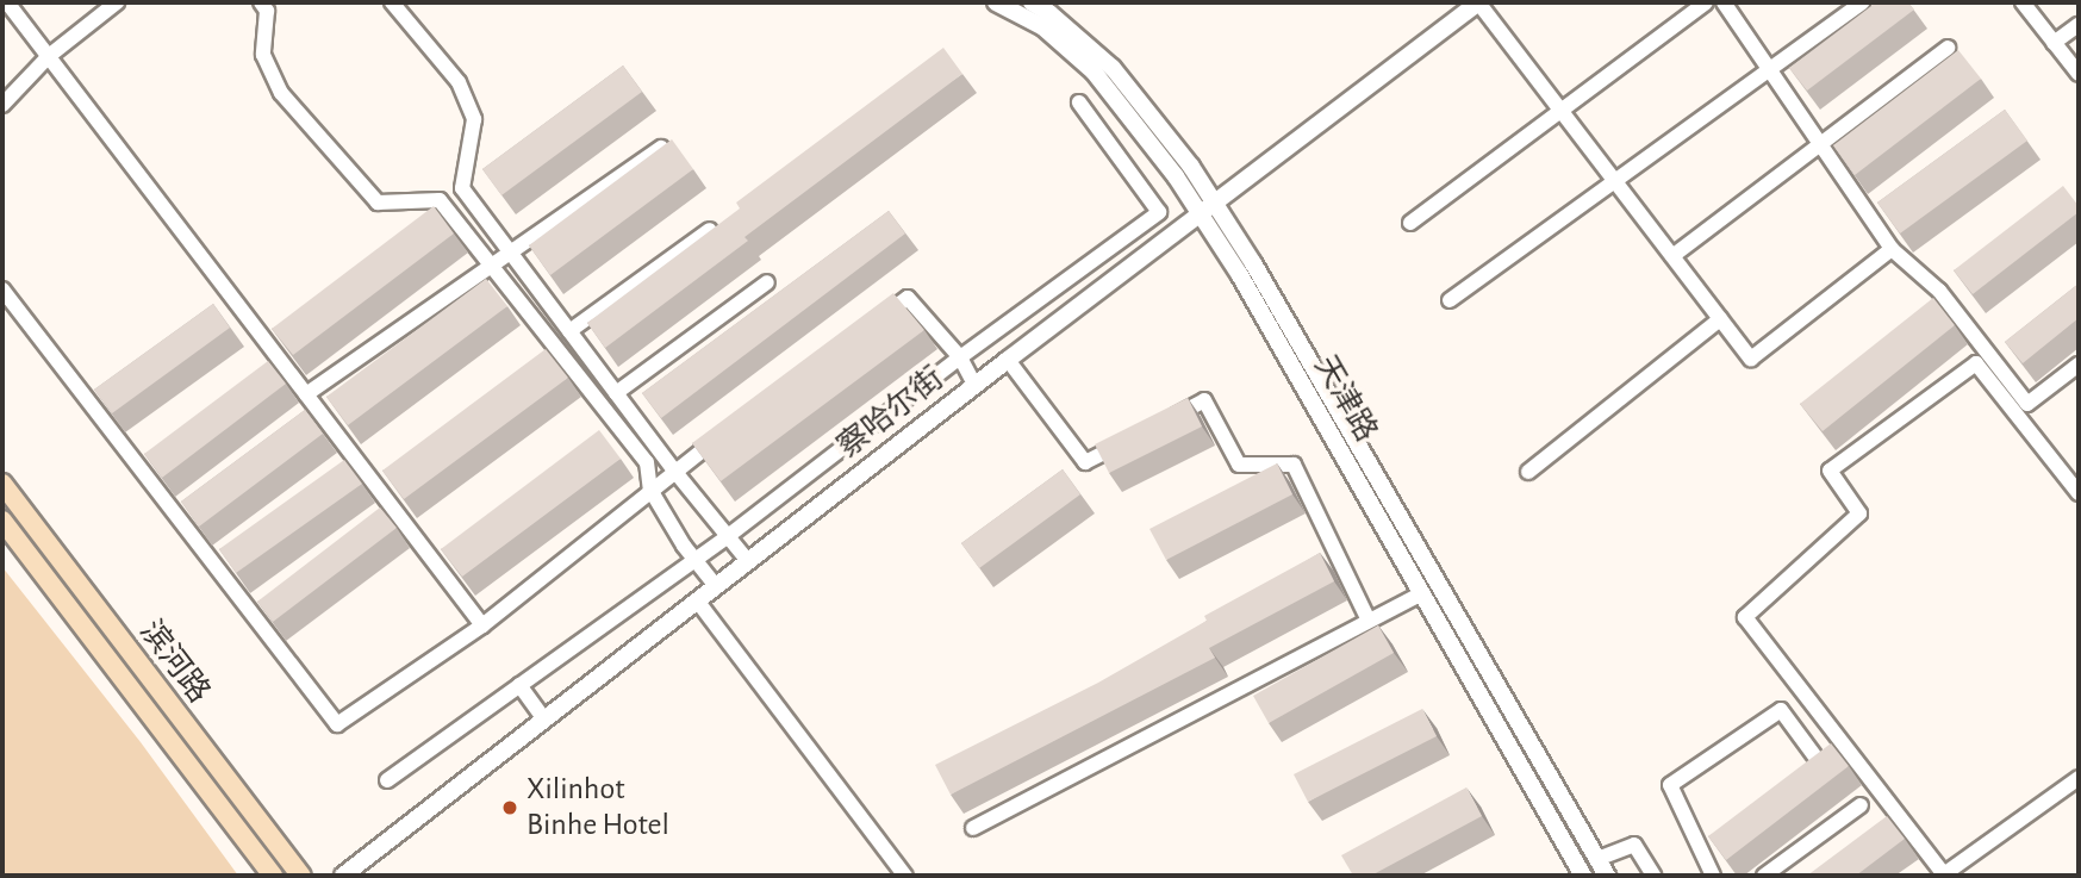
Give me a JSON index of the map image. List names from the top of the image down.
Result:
{
  "streets": {
    "main road": ["滨河路"],
    "street": ["天津路", "察哈尔街"]
  },
  "crossings": [
    ["天津路", "察哈尔街"]
  ],
  "places": ["Xilinhot Binhe Hotel"]
}
